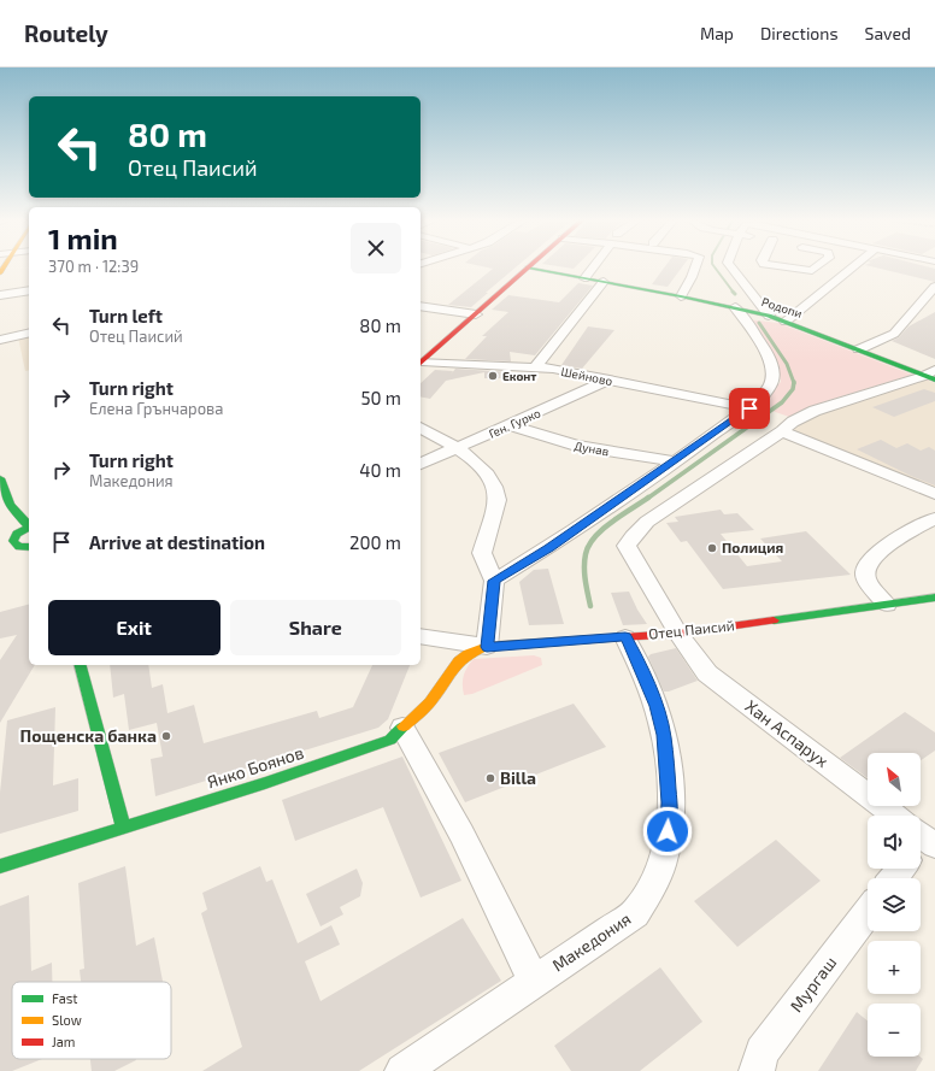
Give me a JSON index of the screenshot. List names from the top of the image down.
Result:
{
  "streets": {
    "street": [
      "Родопи",
      "Шейново",
      "Ген. Гурко",
      "Дунав",
      "Отец Паисий",
      "Хан Аспарух",
      "Янко Боянов",
      "Македония",
      "Мургаш"
    ]
  },
  "crossings": [
    ["Шейново", "Ген. Гурко"],
    ["Ген. Гурко", "Дунав"],
    ["Отец Паисий", "Хан Аспарух"],
    ["Отец Паисий", "Янко Боянов"],
    ["Отец Паисий", "Македония"]
  ],
  "places": [
    "Еконт",
    "Полиция",
    "Пощенска банка",
    "Billa"
  ],
  "legend": ["Fast", "Slow", "Jam"],
  "north": "top left",
  "page": {
    "header": "Routely",
    "nav": ["Map", "Directions", "Saved"],
    "turn": ["80 m", "Отец Паисий"],
    "heading": ["1 min", "370 m · 12:39"],
    "list": [
      {
        "name": "Turn left",
        "note": "Отец Паисий",
        "value": "80 m"
      },
      {
        "name": "Turn right",
        "note": "Елена Грънчарова",
        "value": "50 m"
      },
      {
        "name": "Turn right",
        "note": "Македония",
        "value": "40 m"
      },
      {
        "name": "Arrive at destination",
        "value": "200 m"
      }
    ],
    "buttons": ["Exit", "Share"],
    "map_buttons": ["+", "−"]
  }
}
